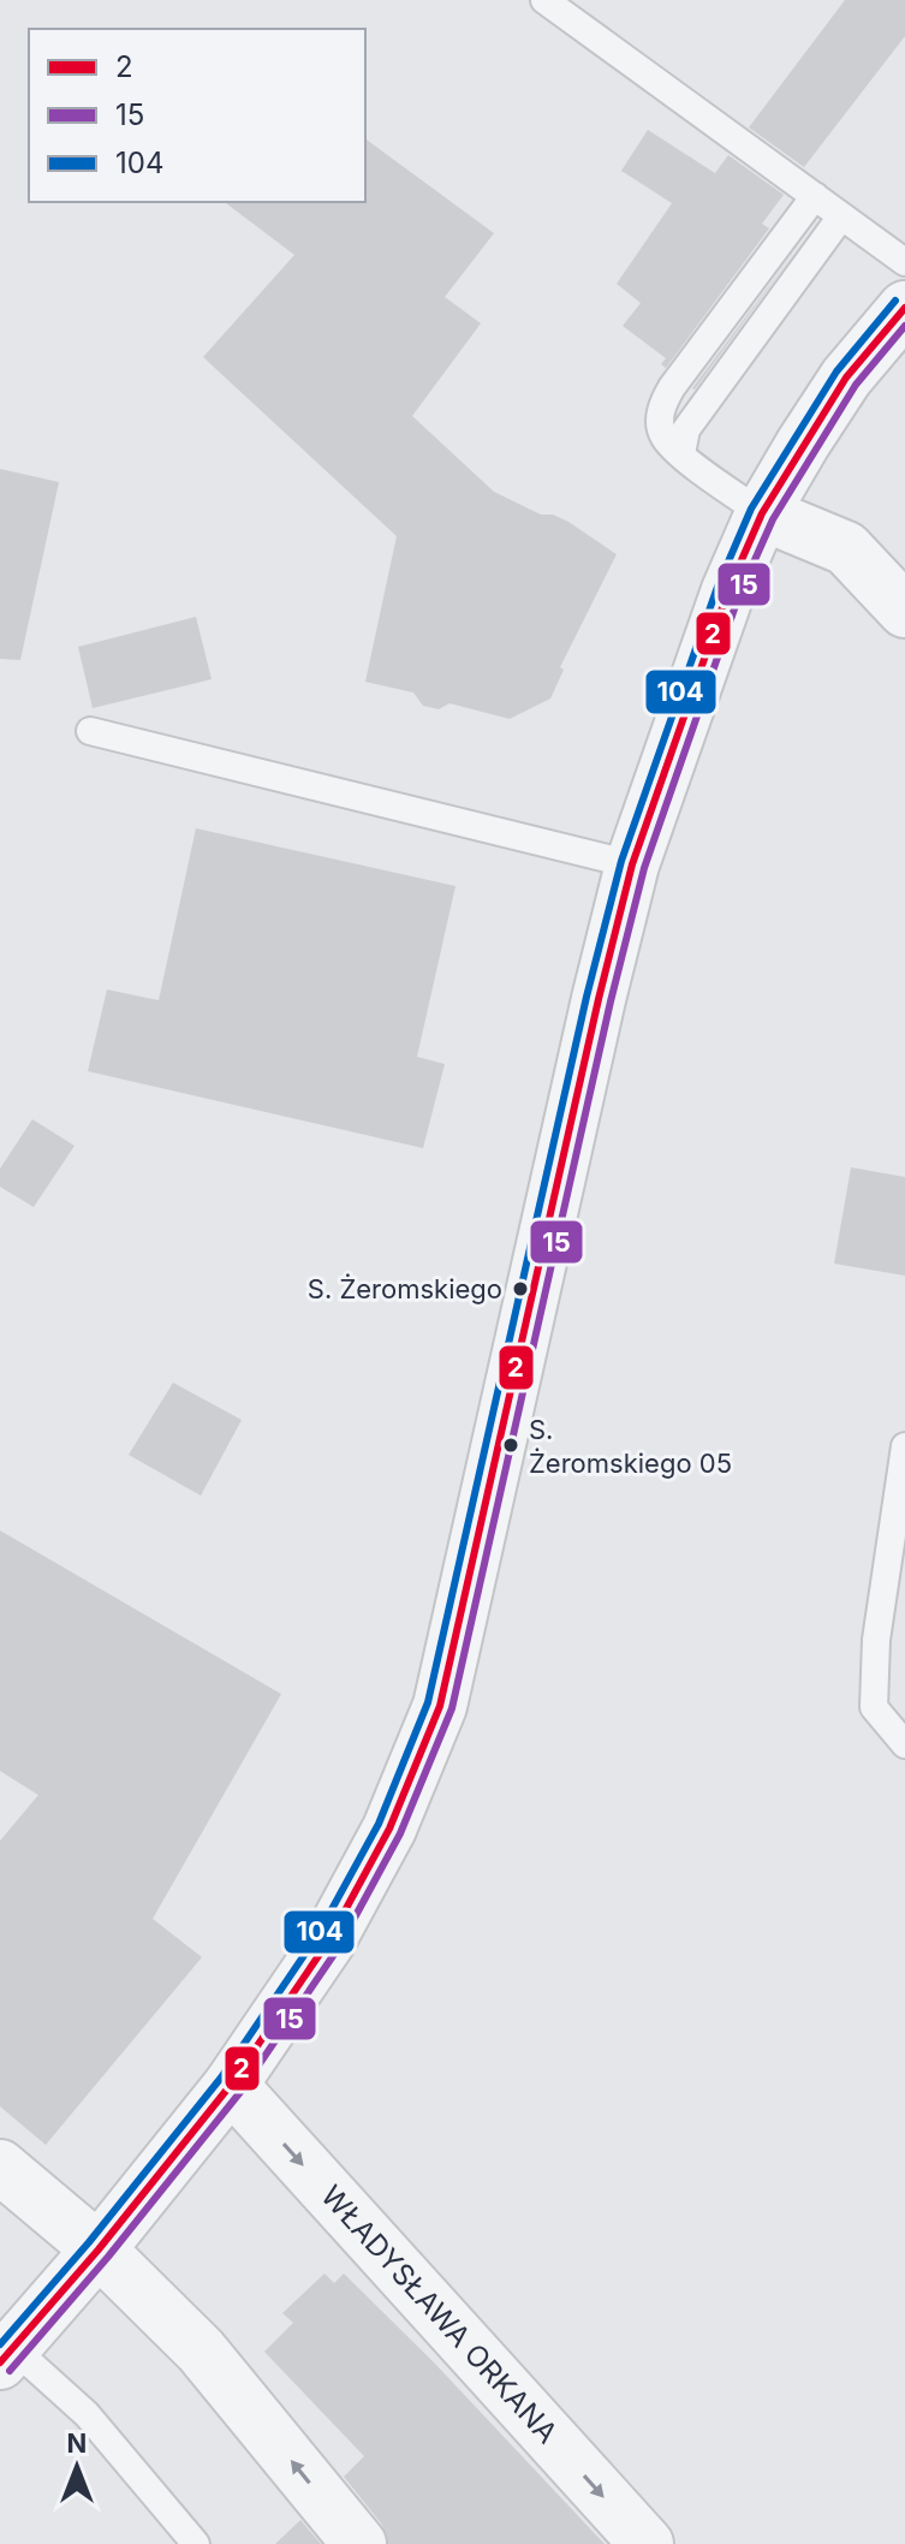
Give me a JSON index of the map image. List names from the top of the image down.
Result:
{
  "streets": {
    "street": ["WŁADYSŁAWA ORKANA"]
  },
  "places": ["S. Żeromskiego", "S. Żeromskiego 05"],
  "lines": ["transit line 104", "transit line 2", "transit line 15"],
  "legend": ["2", "15", "104"],
  "north": "top"
}
